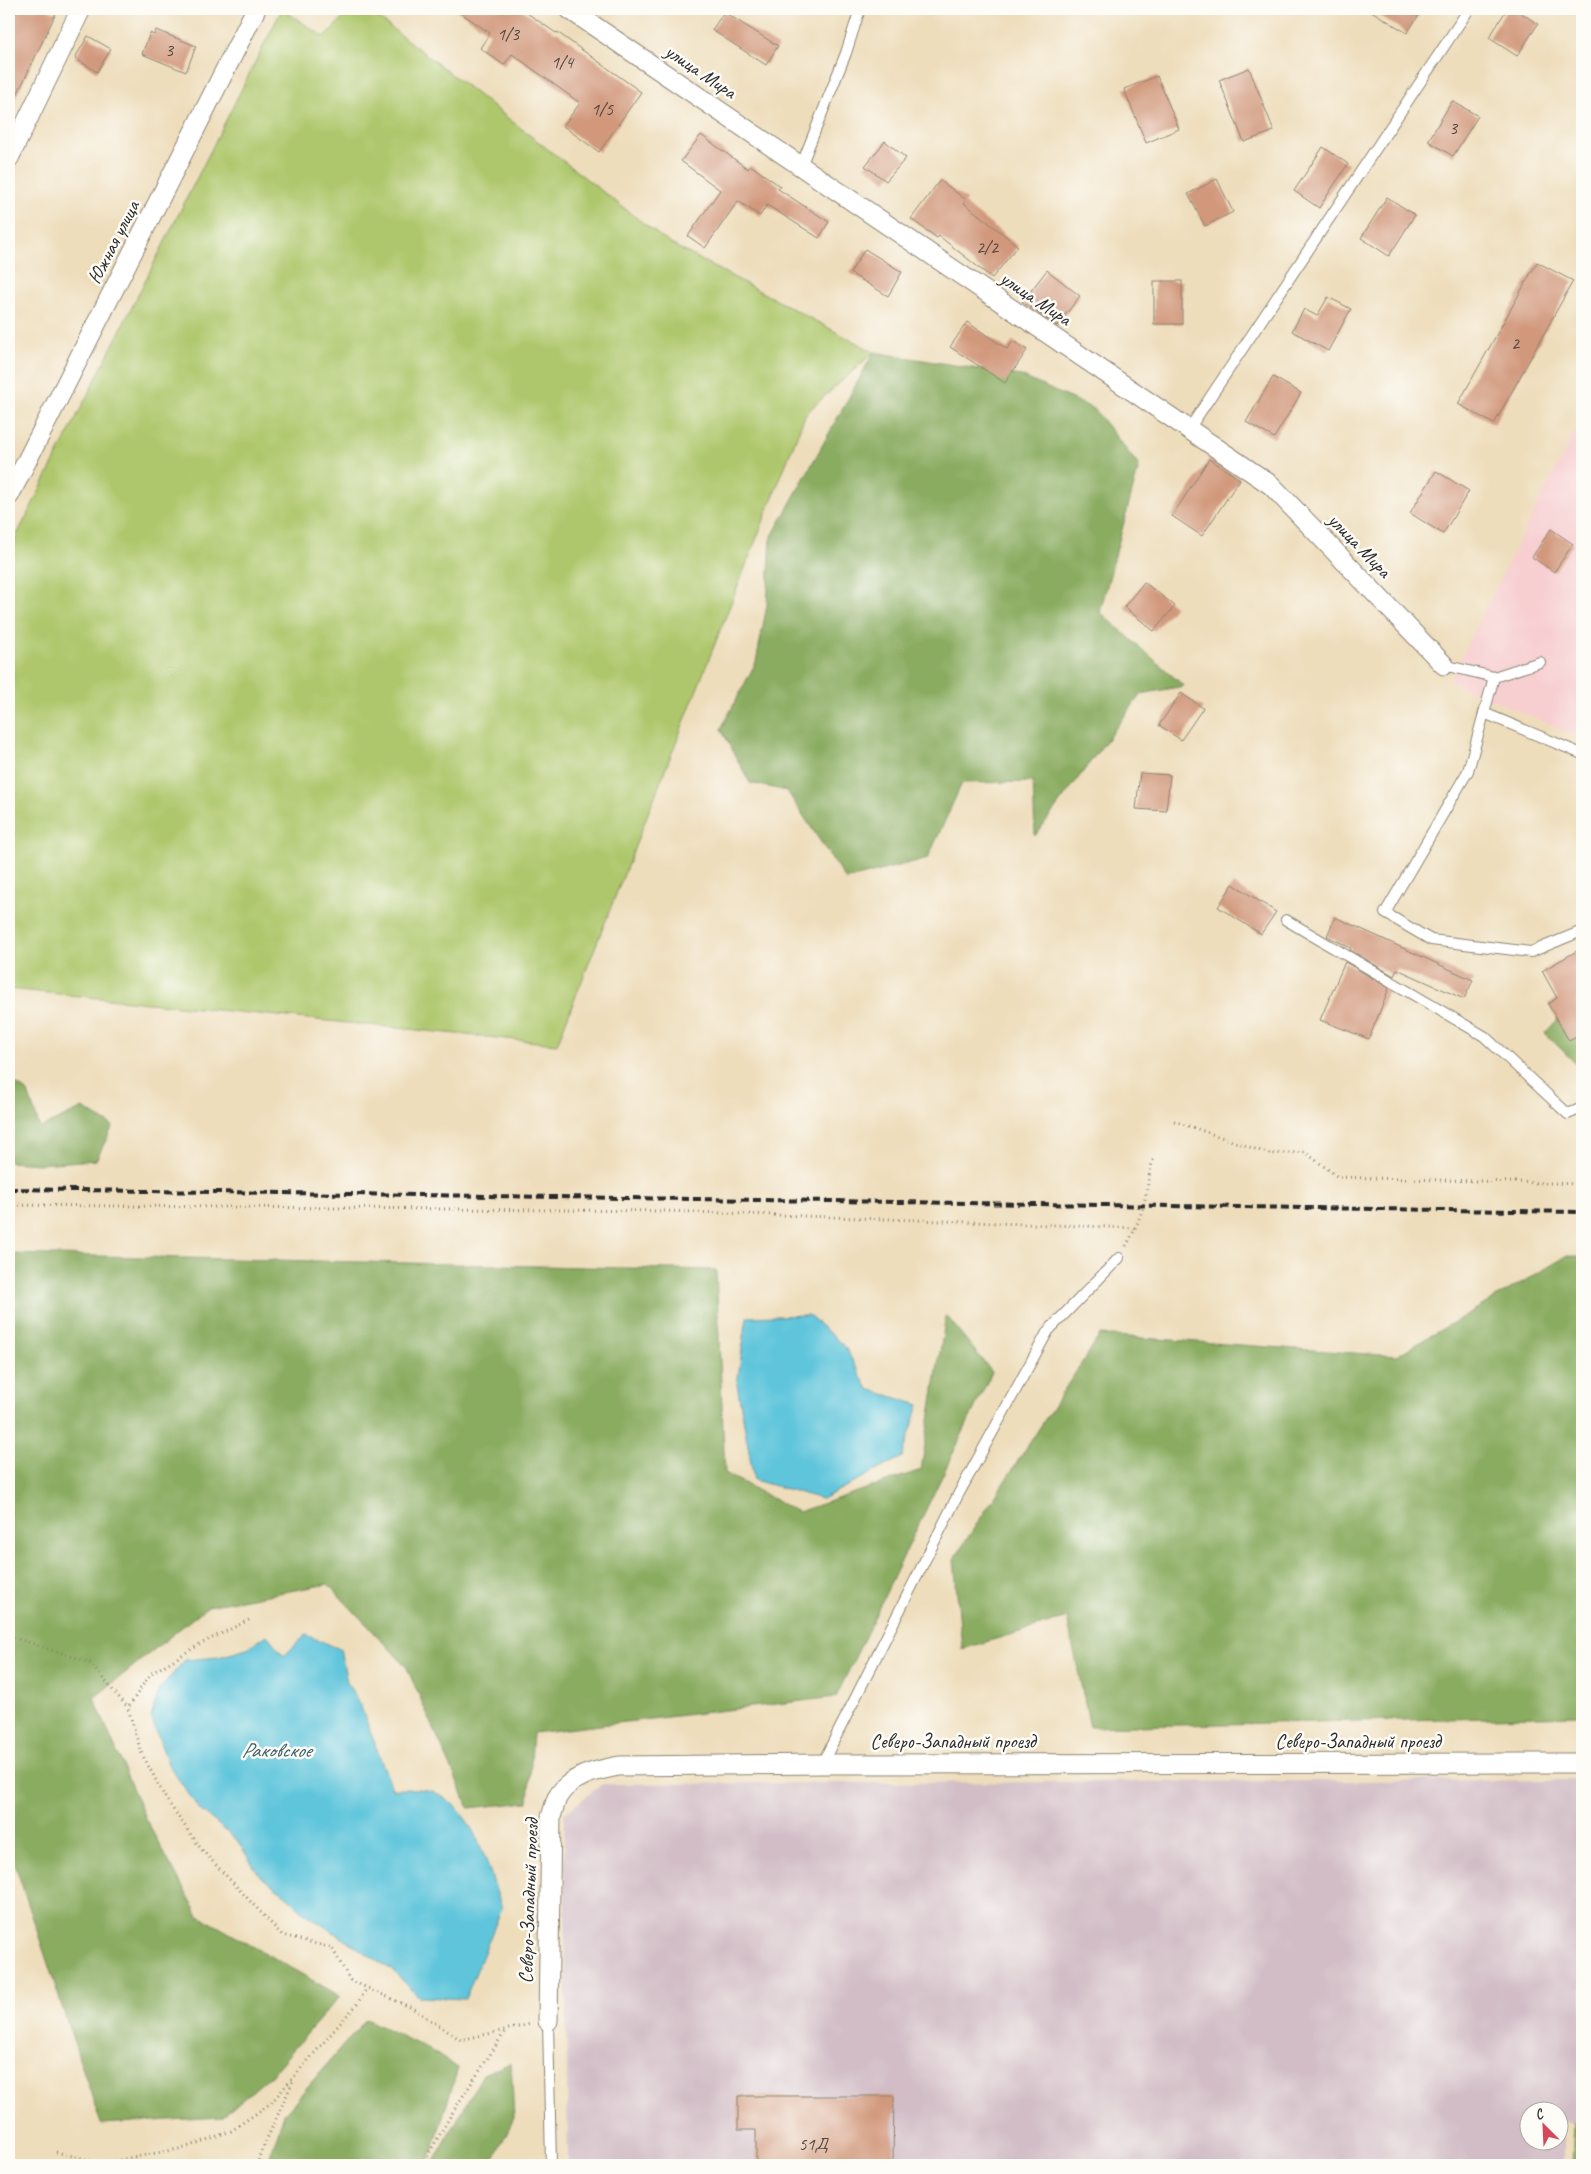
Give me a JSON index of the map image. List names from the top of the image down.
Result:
{
  "streets": {
    "street": ["улица Мира", "Южная улица", "Северо-Западный проезд"]
  },
  "water": ["Раковское"],
  "house_numbers": [
    "1/3",
    "3",
    "1/4",
    "1/5",
    "3",
    "2/2",
    "2",
    "51Д"
  ],
  "north": "top left"
}
